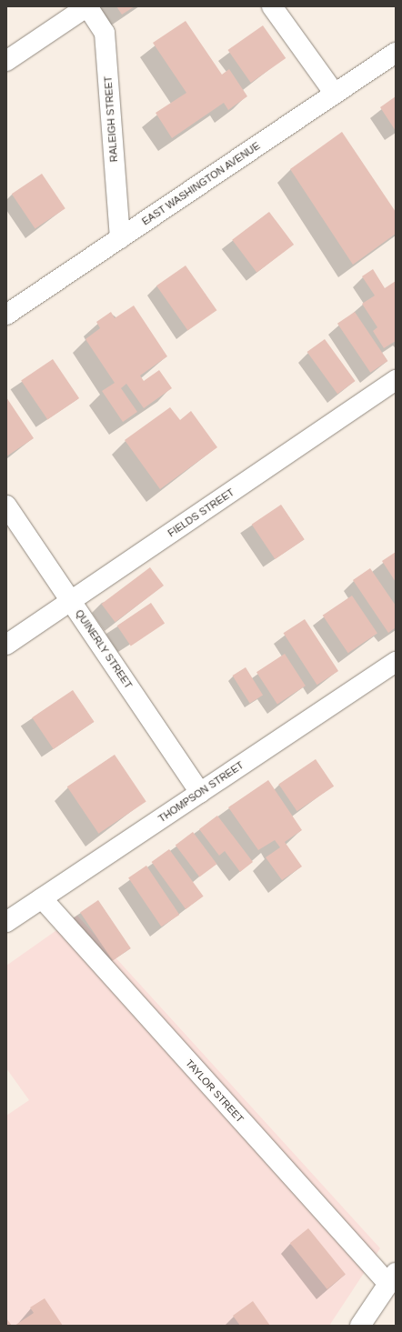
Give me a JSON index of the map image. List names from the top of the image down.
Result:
{
  "streets": {
    "street": [
      "RALEIGH STREET",
      "EAST WASHINGTON AVENUE",
      "FIELDS STREET",
      "QUINERLY STREET",
      "THOMPSON STREET",
      "TAYLOR STREET"
    ]
  },
  "crossings": [
    ["RALEIGH STREET", "EAST WASHINGTON AVENUE"],
    ["FIELDS STREET", "QUINERLY STREET"],
    ["QUINERLY STREET", "THOMPSON STREET"],
    ["THOMPSON STREET", "TAYLOR STREET"]
  ]
}
